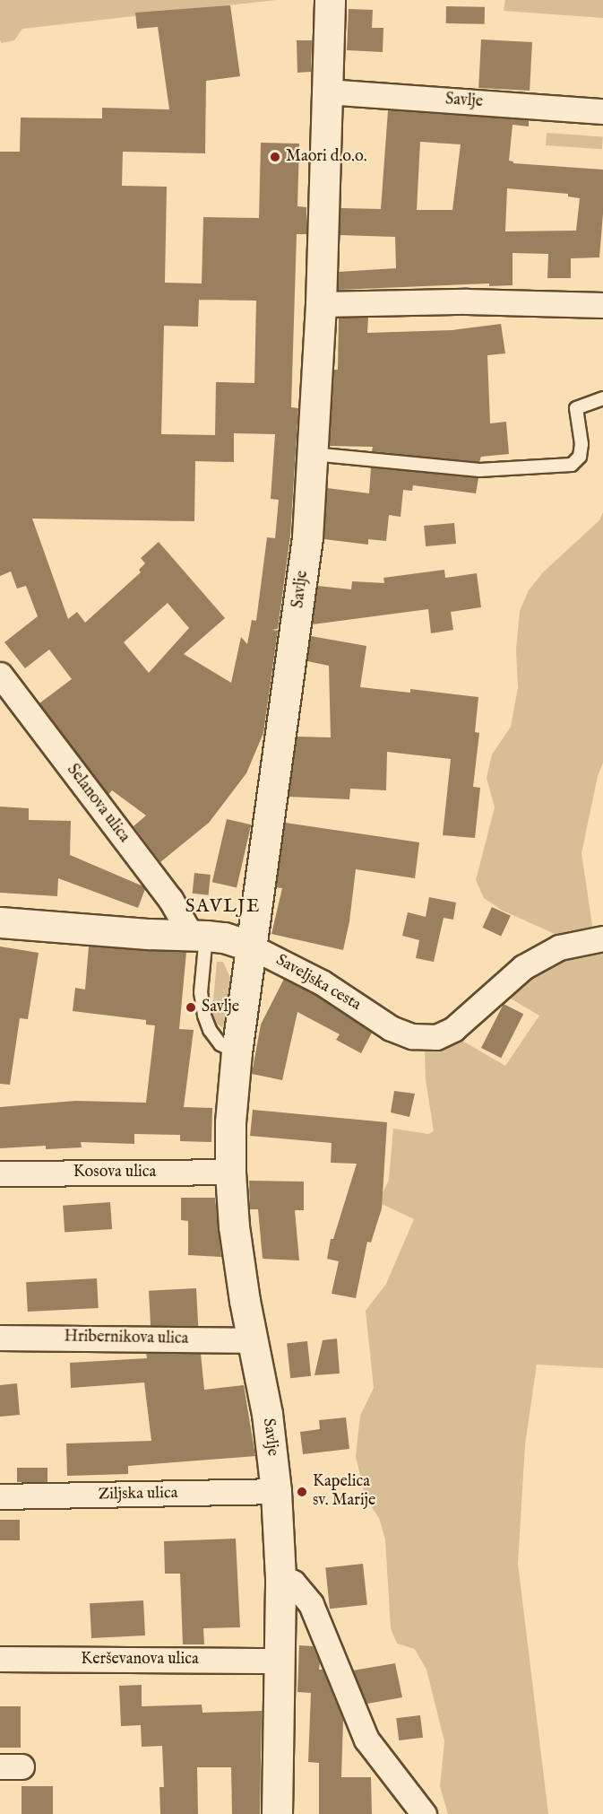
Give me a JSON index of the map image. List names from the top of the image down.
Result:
{
  "streets": {
    "street": [
      "Savlje",
      "Selanova ulica",
      "Saveljska cesta",
      "Kosova ulica",
      "Hribernikova ulica",
      "Ziljska ulica",
      "Kerševanova ulica"
    ]
  },
  "crossings": [
    ["Savlje", "Saveljska cesta"],
    ["Savlje", "Kosova ulica"],
    ["Savlje", "Hribernikova ulica"],
    ["Savlje", "Ziljska ulica"],
    ["Savlje", "Kerševanova ulica"],
    ["Selanova ulica", "Saveljska cesta"]
  ],
  "districts": ["SAVLJE"],
  "places": ["Maori d.o.o.", "Savlje", "Kapelica sv. Marije"]
}
